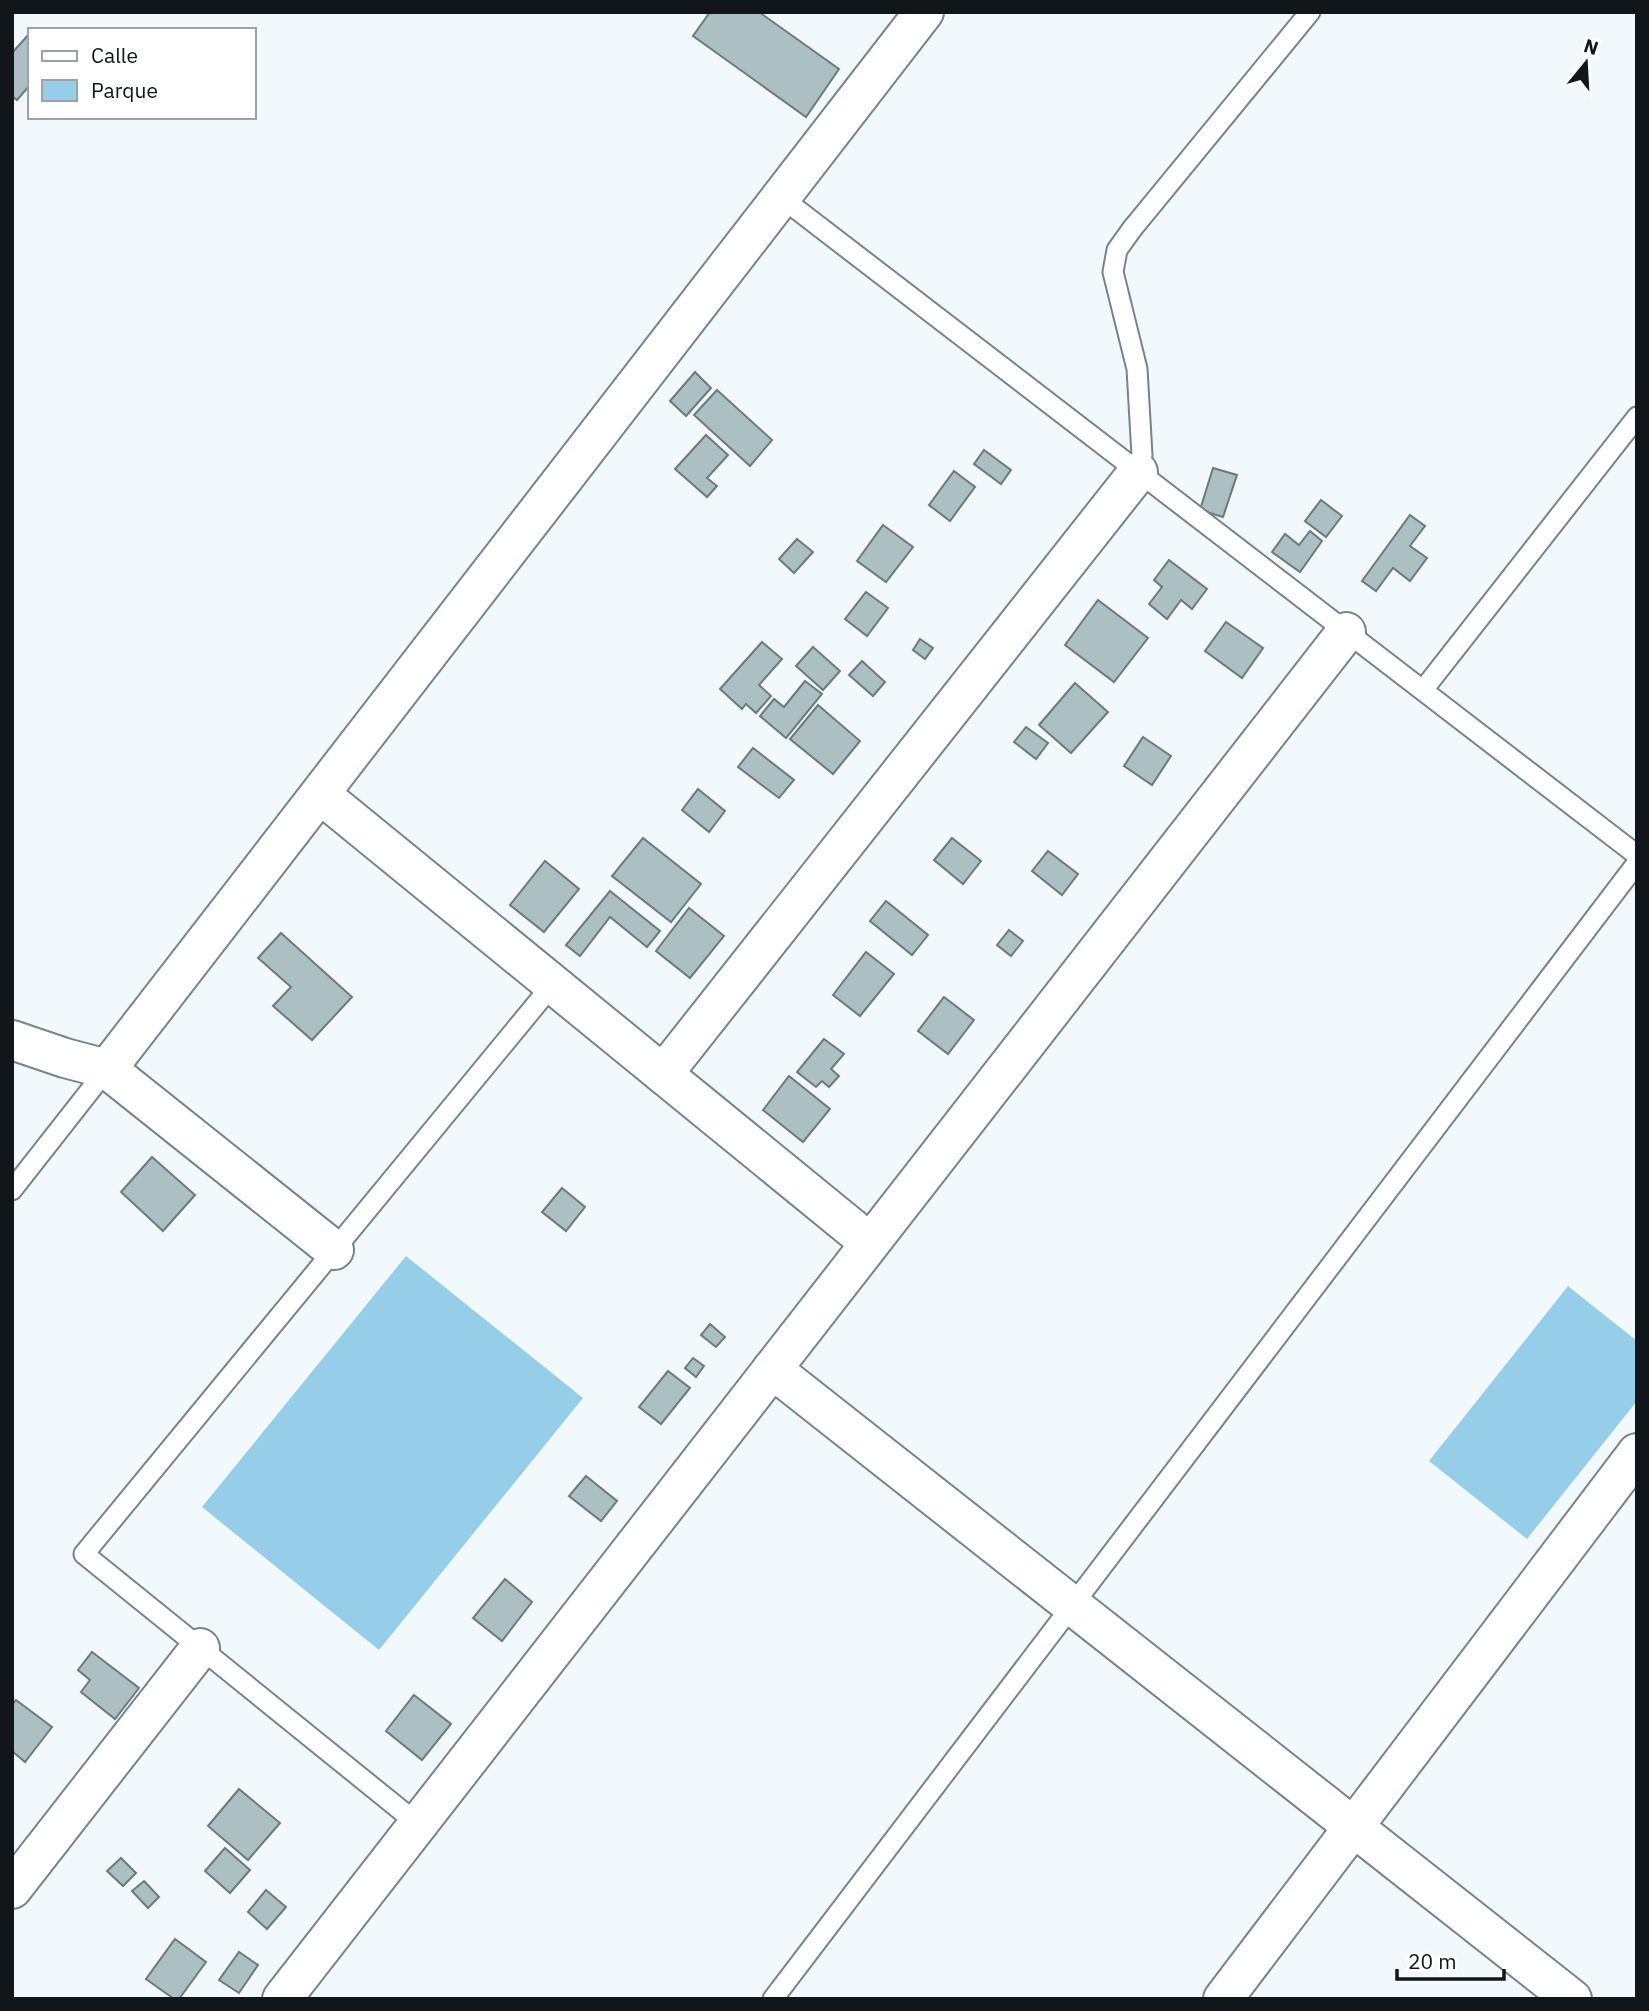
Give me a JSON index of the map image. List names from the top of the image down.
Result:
{
  "legend": ["Calle", "Parque"],
  "scale_bar": "20 m",
  "north": "top"
}
